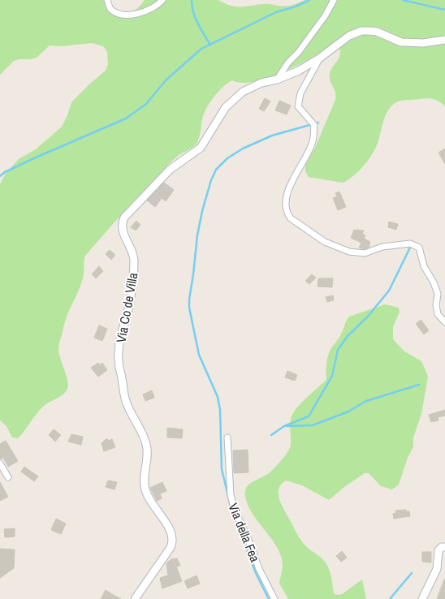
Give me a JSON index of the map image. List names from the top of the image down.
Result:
{
  "streets": {
    "street": ["Via Co de Villa", "Via della Fea"]
  }
}
